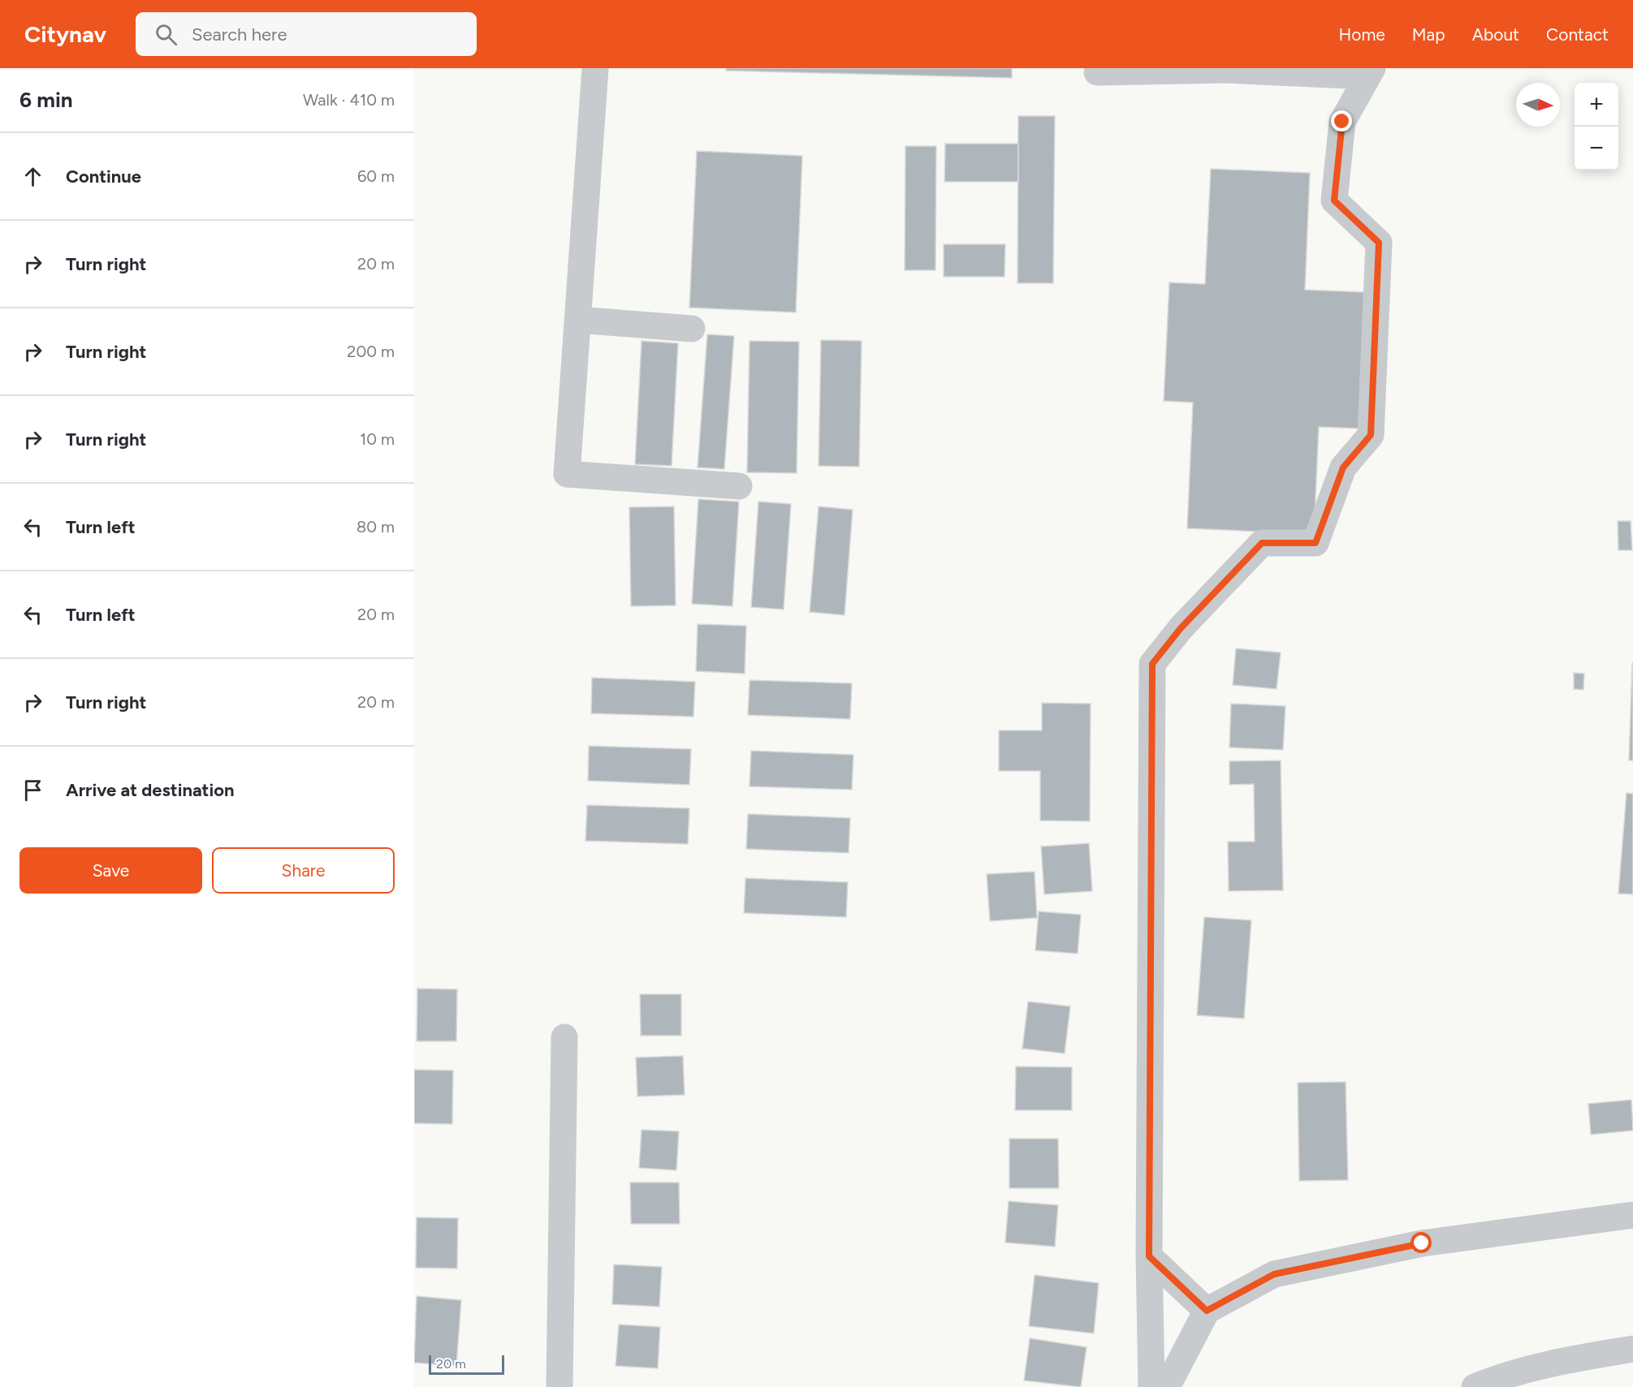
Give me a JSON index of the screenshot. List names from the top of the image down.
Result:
{
  "scale_bar": "20 m",
  "north": "right",
  "page": {
    "header": "Citynav",
    "search": "Search here",
    "nav": [
      "Home",
      "Map",
      "About",
      "Contact"
    ],
    "heading": ["6 min", "Walk · 410 m"],
    "map_buttons": ["+", "−"],
    "list": [
      ["Continue", "60 m"],
      ["Turn right", "20 m"],
      ["Turn right", "200 m"],
      ["Turn right", "10 m"],
      ["Turn left", "80 m"],
      ["Turn left", "20 m"],
      ["Turn right", "20 m"],
      "Arrive at destination"
    ],
    "buttons": ["Save", "Share"],
    "scale": "20 m"
  }
}
